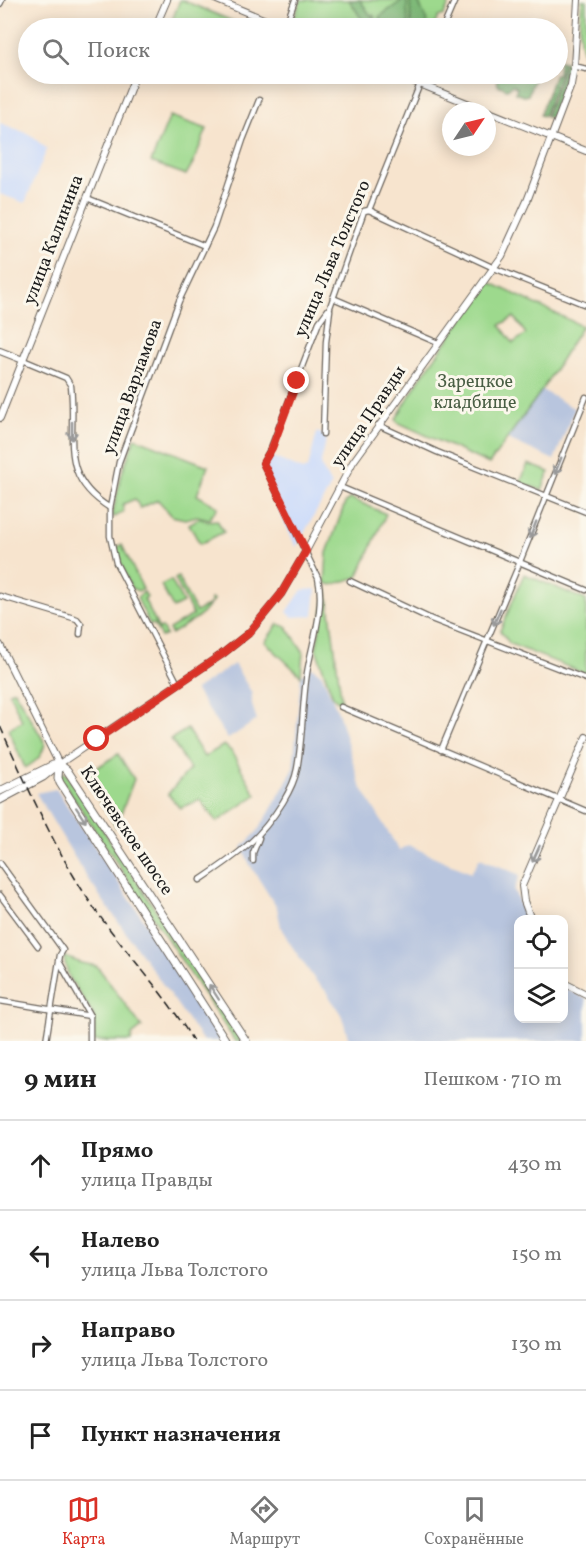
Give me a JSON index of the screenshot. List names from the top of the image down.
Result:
{
  "streets": {
    "main road": ["улица Калинина", "улица Правды", "Ключевское шоссе"],
    "street": ["улица Льва Толстого", "улица Варламова"]
  },
  "crossings": [
    ["улица Льва Толстого", "улица Правды"],
    ["улица Варламова", "улица Правды"],
    ["улица Правды", "Ключевское шоссе"]
  ],
  "parks": ["Зарецкое кладбище"],
  "north": "top right",
  "page": {
    "search": "Поиск",
    "heading": ["9 мин", "Пешком · 710 m"],
    "list": [
      ["Прямо", "улица Правды", "430 m"],
      ["Налево", "улица Льва Толстого", "150 m"],
      ["Направо", "улица Льва Толстого", "130 m"],
      "Пункт назначения"
    ],
    "nav": ["Карта", "Маршрут", "Сохранённые"]
  }
}
